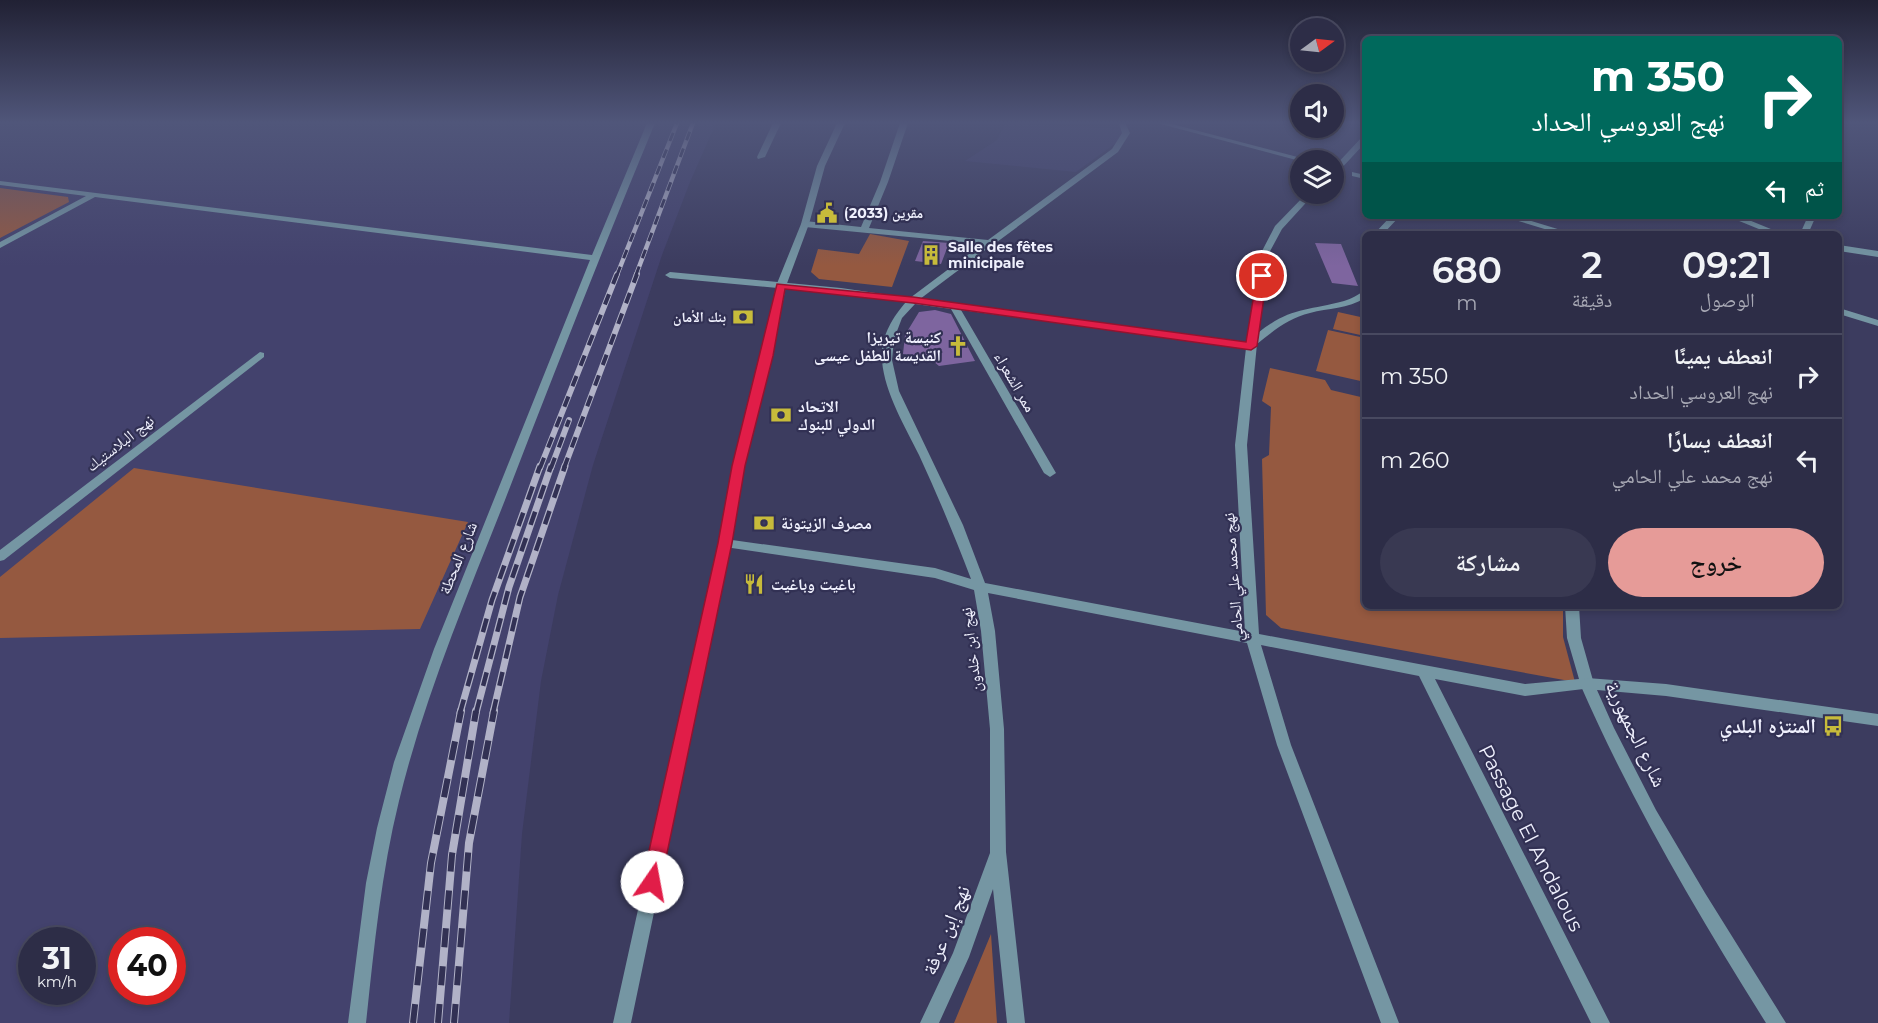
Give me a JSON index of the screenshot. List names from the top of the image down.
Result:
{
  "streets": {
    "street": [
      "ممر الشعراء",
      "نهج البلاستيك",
      "شارع المحطة",
      "نهج محمد علي الحامي",
      "نهج ابن خلدون",
      "شارع الجمهورية",
      "Passage El Andalous",
      "نهج إبن عرفة"
    ]
  },
  "crossings": [
    ["نهج ابن خلدون", "نهج إبن عرفة"]
  ],
  "places": {
    "public building": ["مقرين (2033)"],
    "building": ["Salle des fêtes minicipale"],
    "bank": ["بنك الأمان", "الاتحاد الدولي للبنوك", "مصرف الزيتونة"],
    "church": ["كنيسة تيريزا القديسة للطفل عيسى"],
    "restaurant": ["باغيت وباغيت"],
    "bus stop": ["المنتزه البلدي"]
  },
  "north": "right",
  "page": {
    "turn": ["350 m", "نهج العروسي الحداد"],
    "then": "ثم",
    "eta": [
      "09:21",
      "الوصول",
      "2",
      "دقيقة",
      "680",
      "m"
    ],
    "list": [
      {
        "name": "انعطف يمينًا",
        "note": "نهج العروسي الحداد",
        "value": "350 m"
      },
      {
        "name": "انعطف يسارًا",
        "note": "نهج محمد علي الحامي",
        "value": "260 m"
      }
    ],
    "buttons": ["خروج", "مشاركة"],
    "speed": "31 km/h",
    "limit": "40"
  }
}
